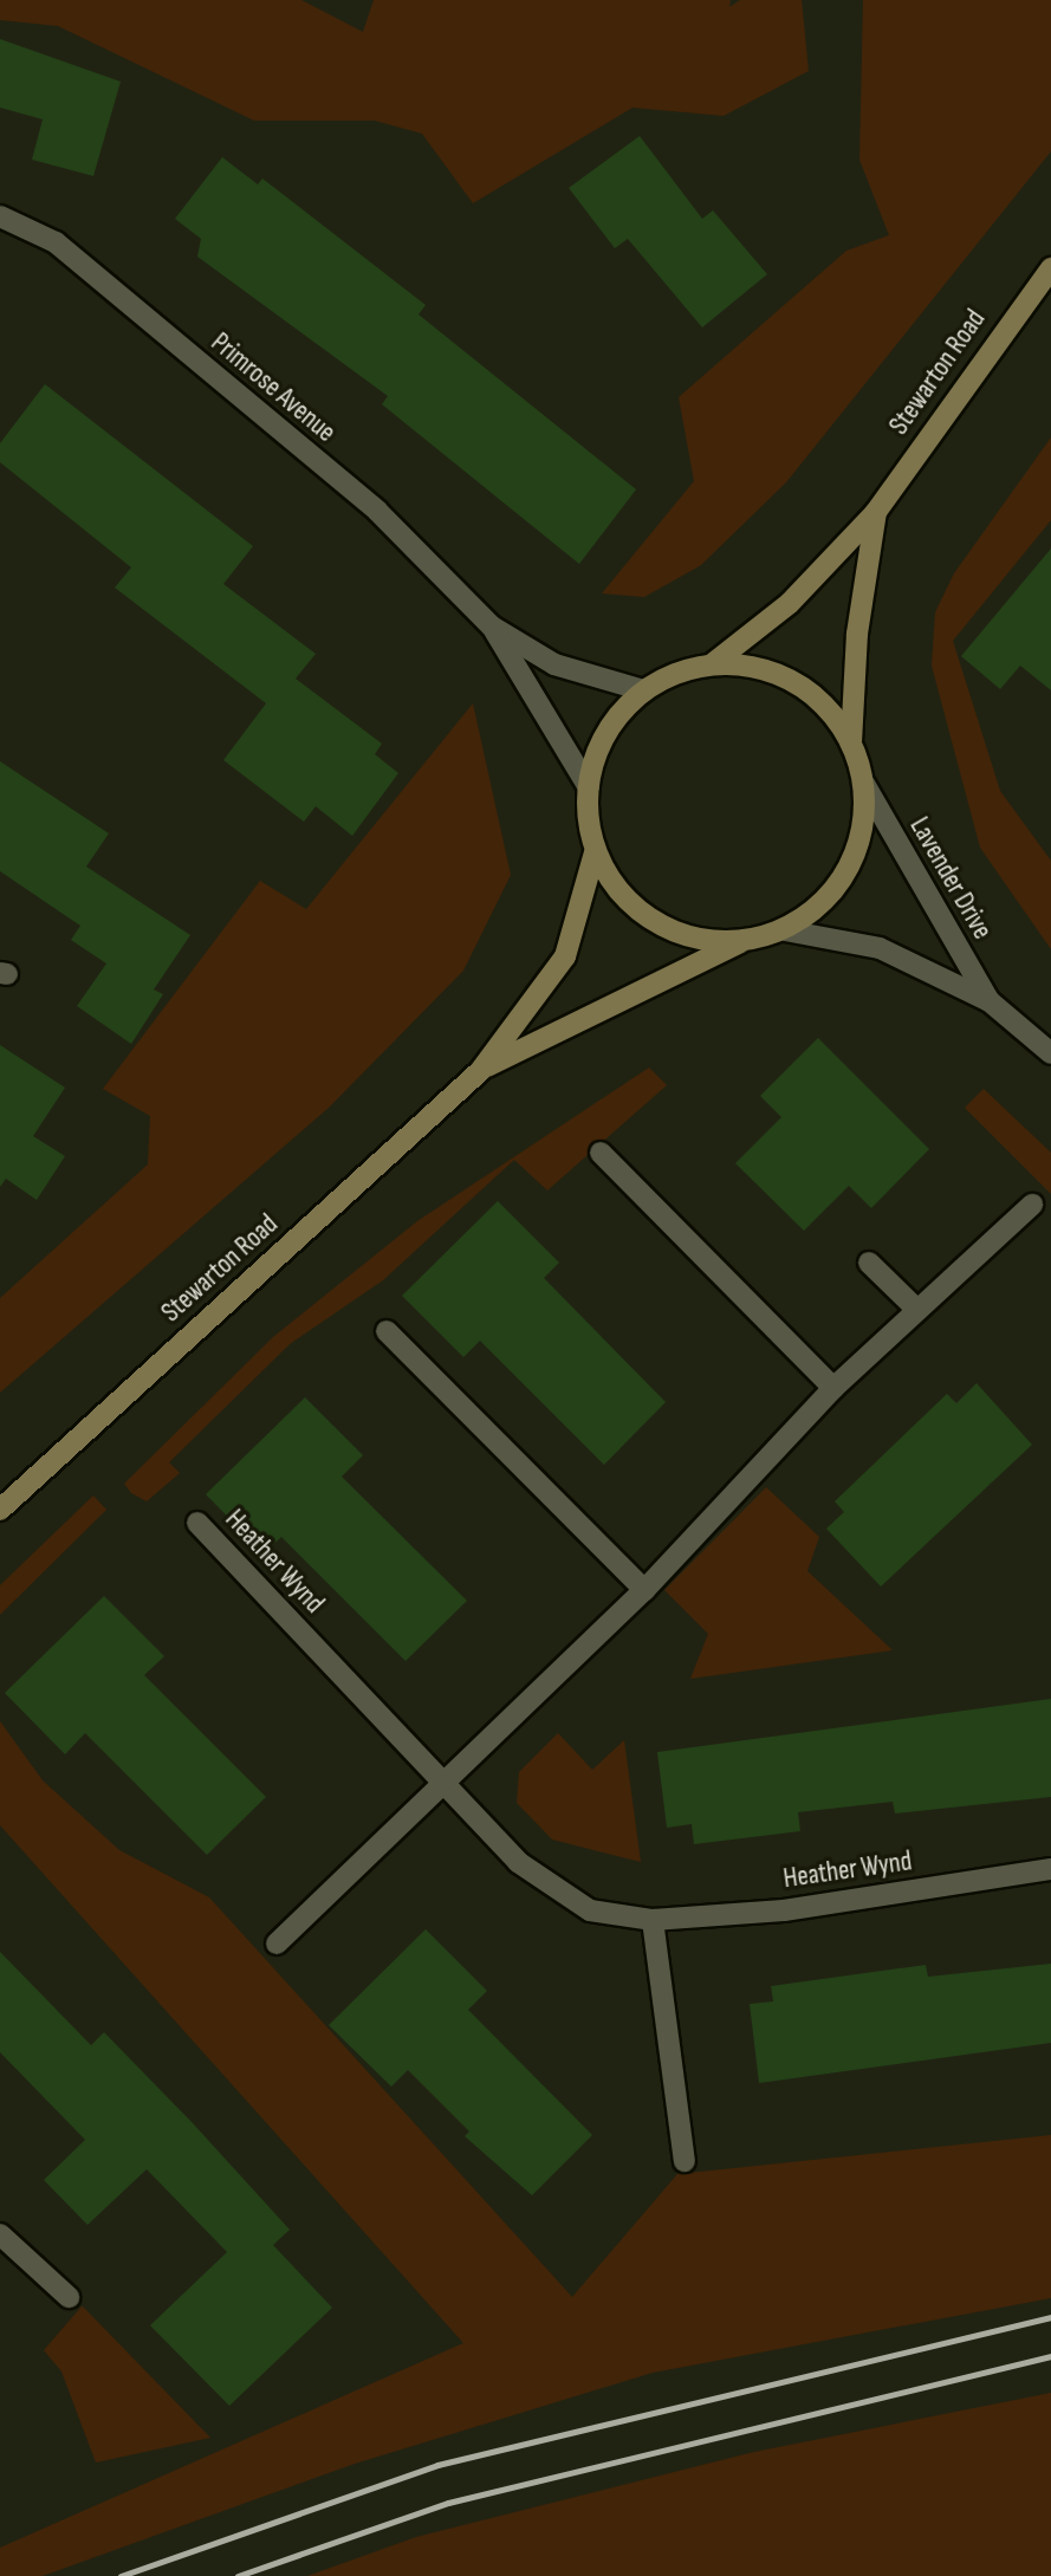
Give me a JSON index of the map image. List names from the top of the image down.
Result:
{
  "streets": {
    "main road": ["Stewarton Road"],
    "street": ["Primrose Avenue", "Lavender Drive", "Heather Wynd"]
  },
  "crossings": [
    ["Stewarton Road", "Primrose Avenue"],
    ["Stewarton Road", "Lavender Drive"],
    ["Primrose Avenue", "Lavender Drive"]
  ]
}
